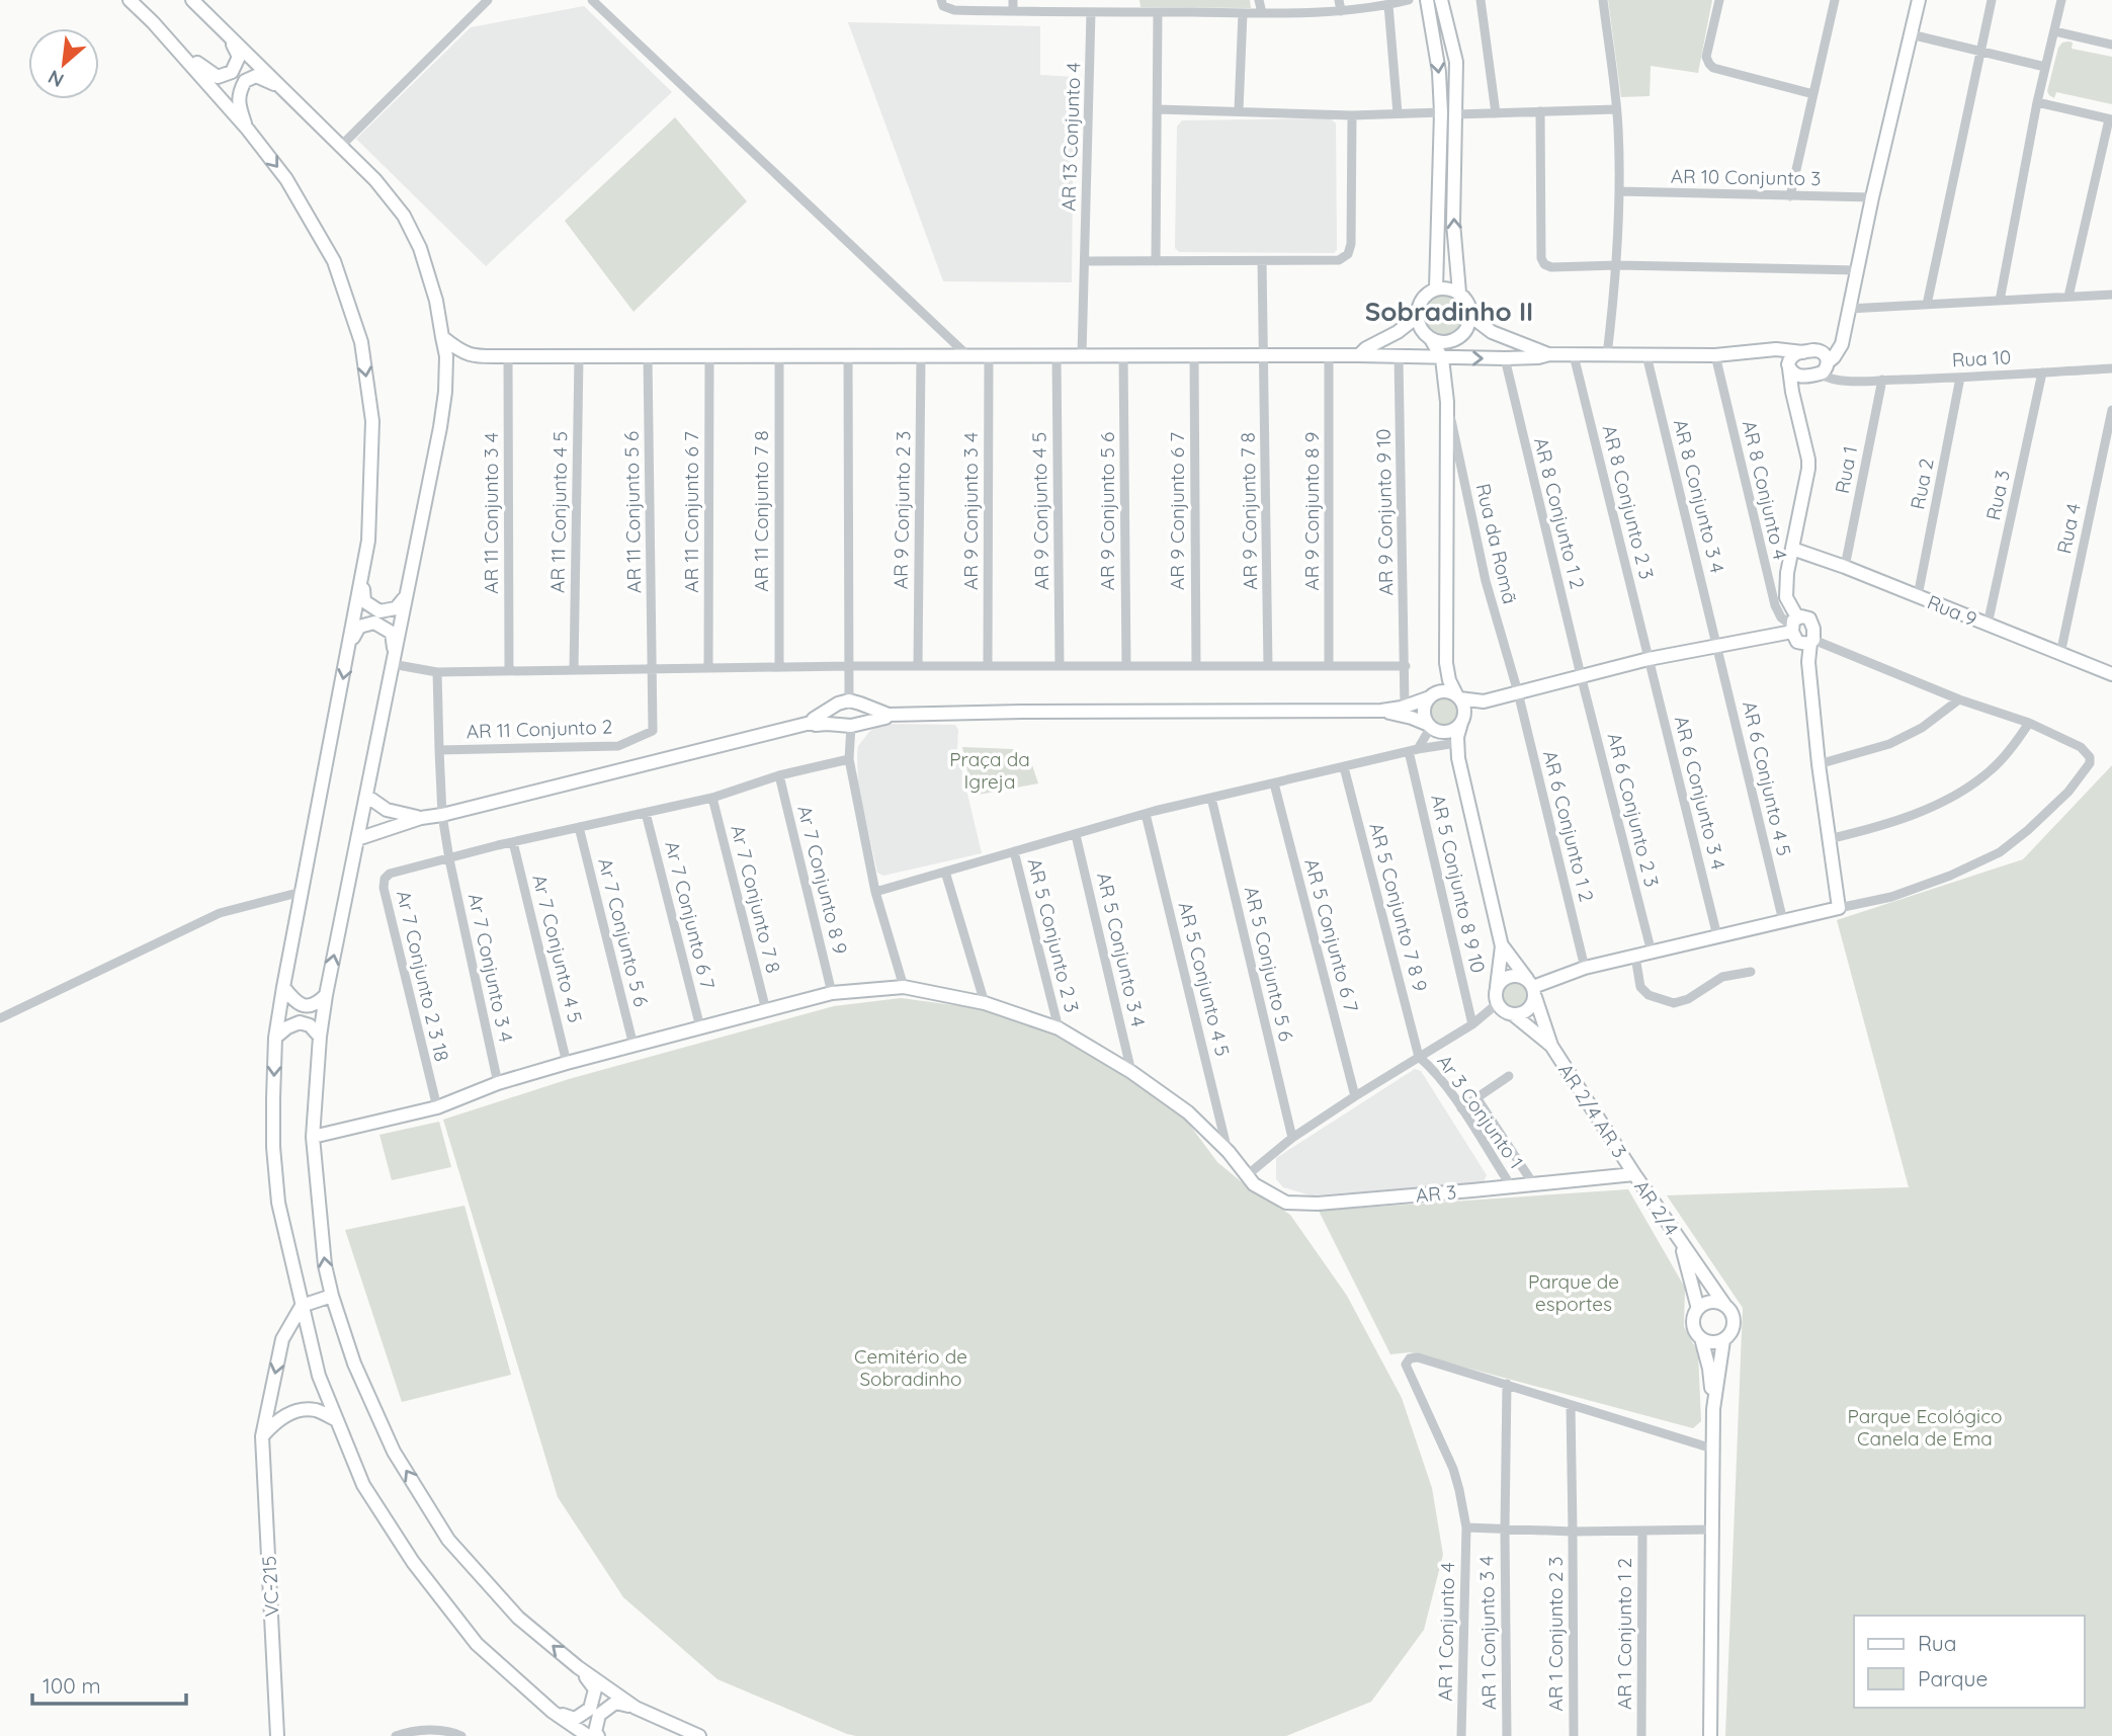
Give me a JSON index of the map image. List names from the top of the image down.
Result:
{
  "streets": {
    "street": [
      "AR 13 Conjunto 4",
      "AR 10 Conjunto 3",
      "Rua 10",
      "Rua 1",
      "Rua 2",
      "AR 8 Conjunto 4",
      "Rua 3",
      "AR 8 Conjunto 3 4",
      "AR 8 Conjunto 2 3",
      "AR 9 Conjunto 2 3",
      "AR 11 Conjunto 7 8",
      "AR 9 Conjunto 3 4",
      "AR 9 Conjunto 4 5",
      "AR 9 Conjunto 5 6",
      "AR 9 Conjunto 6 7",
      "AR 9 Conjunto 7 8",
      "AR 9 Conjunto 8 9",
      "AR 11 Conjunto 4 5",
      "AR 11 Conjunto 5 6",
      "AR 11 Conjunto 6 7",
      "AR 9 Conjunto 9 10",
      "AR 11 Conjunto 3 4",
      "AR 8 Conjunto 1 2",
      "Rua 4",
      "Rua da Romã",
      "Rua 9",
      "AR 11 Conjunto 2",
      "AR 6 Conjunto 4 5",
      "AR 6 Conjunto 3 4",
      "AR 6 Conjunto 2 3",
      "AR 6 Conjunto 1 2",
      "Ar 7 Conjunto 8 9",
      "AR 5 Conjunto 8 9 10",
      "Ar 7 Conjunto 7 8",
      "AR 5 Conjunto 7 8 9",
      "Ar 7 Conjunto 6 7",
      "Ar 7 Conjunto 5 6",
      "AR 5 Conjunto 2 3",
      "AR 5 Conjunto 6 7",
      "Ar 7 Conjunto 4 5",
      "AR 5 Conjunto 3 4",
      "AR 5 Conjunto 5 6",
      "Ar 7 Conjunto 3 4",
      "Ar 7 Conjunto 2 3 18",
      "AR 5 Conjunto 4 5",
      "AR 2/4 AR 3",
      "Ar 3 Conjunto 1",
      "AR 3",
      "AR 2/4",
      "VC-215",
      "AR 1 Conjunto 4",
      "AR 1 Conjunto 3 4",
      "AR 1 Conjunto 2 3",
      "AR 1 Conjunto 1 2"
    ]
  },
  "crossings": [
    ["Rua 10", "Rua 1"],
    ["Rua 10", "Rua 2"],
    ["Rua 10", "Rua 3"],
    ["Rua 1", "Rua 9"],
    ["Rua 2", "Rua 9"],
    ["Rua 3", "Rua 9"],
    ["AR 8 Conjunto 3 4", "AR 6 Conjunto 4 5"],
    ["AR 8 Conjunto 2 3", "AR 6 Conjunto 3 4"],
    ["AR 11 Conjunto 5 6", "AR 11 Conjunto 2"],
    ["AR 8 Conjunto 1 2", "AR 6 Conjunto 2 3"],
    ["Rua 4", "Rua 9"],
    ["Rua da Romã", "AR 6 Conjunto 1 2"],
    ["AR 11 Conjunto 2", "Ar 7 Conjunto 3 4"],
    ["AR 5 Conjunto 7 8 9", "Ar 3 Conjunto 1"],
    ["Ar 7 Conjunto 3 4", "Ar 7 Conjunto 2 3 18"],
    ["AR 2/4 AR 3", "AR 3"],
    ["AR 2/4 AR 3", "AR 2/4"],
    ["Ar 3 Conjunto 1", "AR 3"],
    ["AR 3", "AR 2/4"],
    ["AR 1 Conjunto 4", "AR 1 Conjunto 3 4"]
  ],
  "districts": ["Sobradinho II"],
  "parks": [
    "Praça da Igreja",
    "Parque de esportes",
    "Cemitério de Sobradinho",
    "Parque Ecológico Canela de Ema"
  ],
  "legend": ["Rua", "Parque"],
  "scale_bar": "100 m",
  "north": "bottom left"
}
